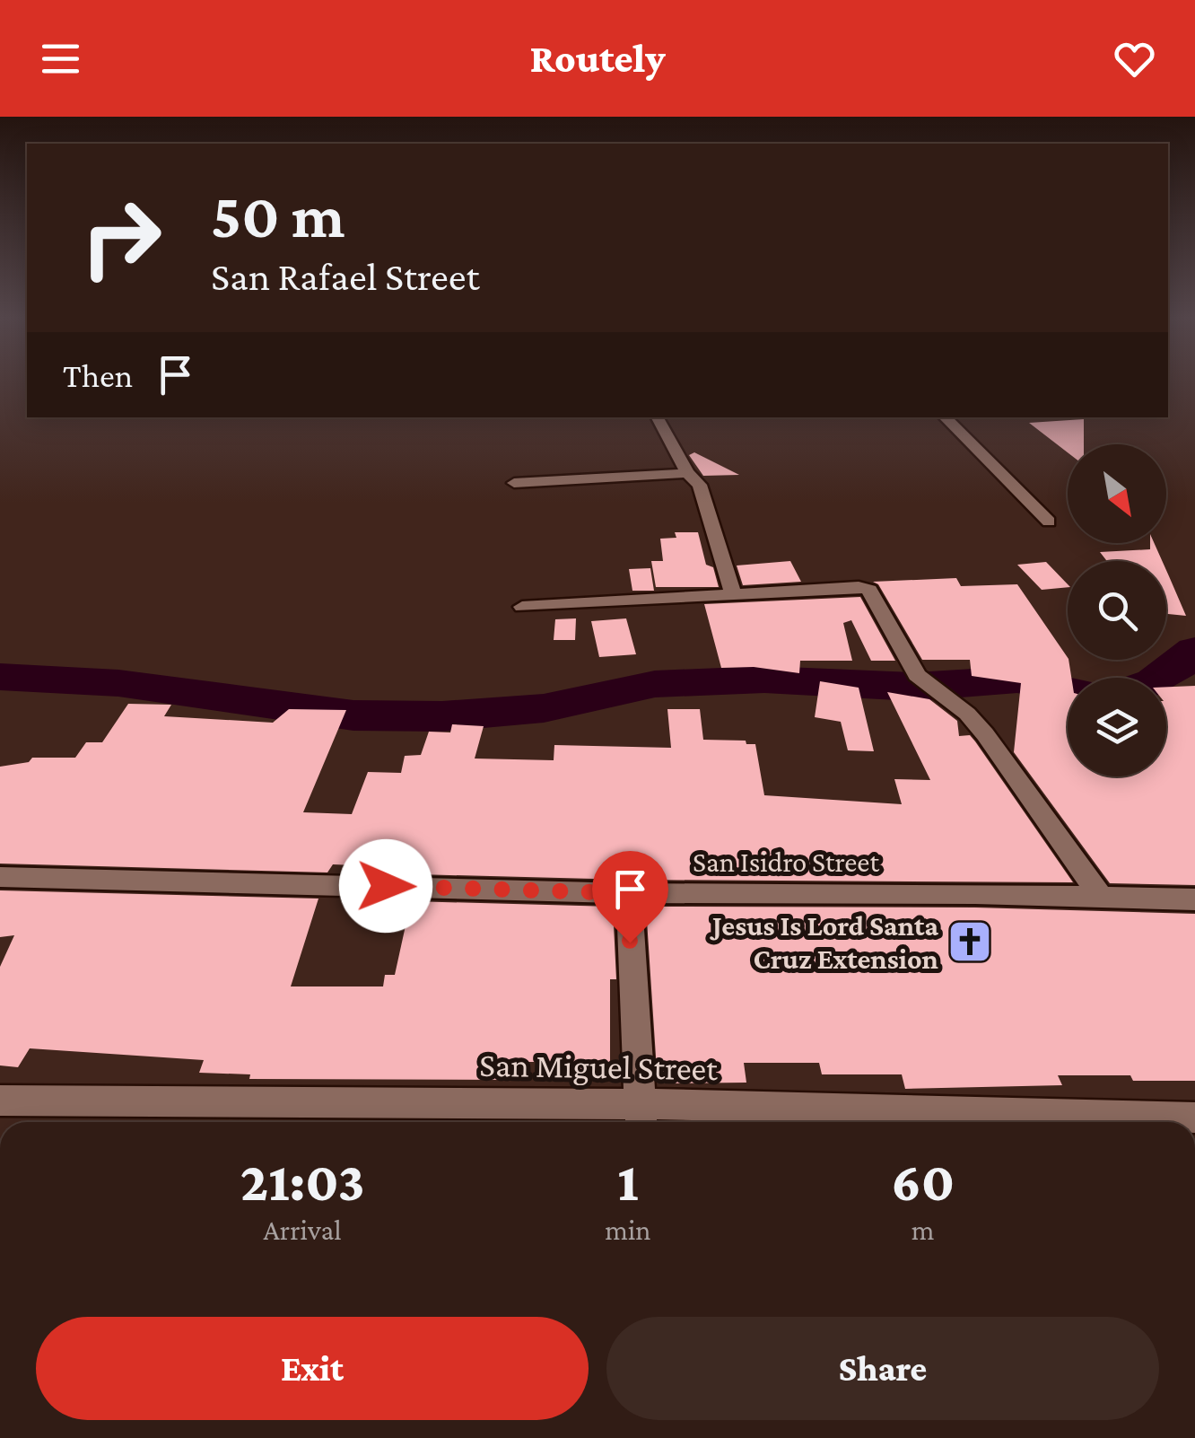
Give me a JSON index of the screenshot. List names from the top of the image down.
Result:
{
  "streets": {
    "street": ["San Isidro Street", "San Miguel Street"]
  },
  "places": {
    "church": ["Jesus Is Lord Santa Cruz Extension"]
  },
  "north": "bottom right",
  "page": {
    "header": "Routely",
    "turn": ["50 m", "San Rafael Street"],
    "then": "Then",
    "eta": [
      "21:03",
      "Arrival",
      "1",
      "min",
      "60",
      "m"
    ],
    "buttons": ["Exit", "Share"]
  }
}
